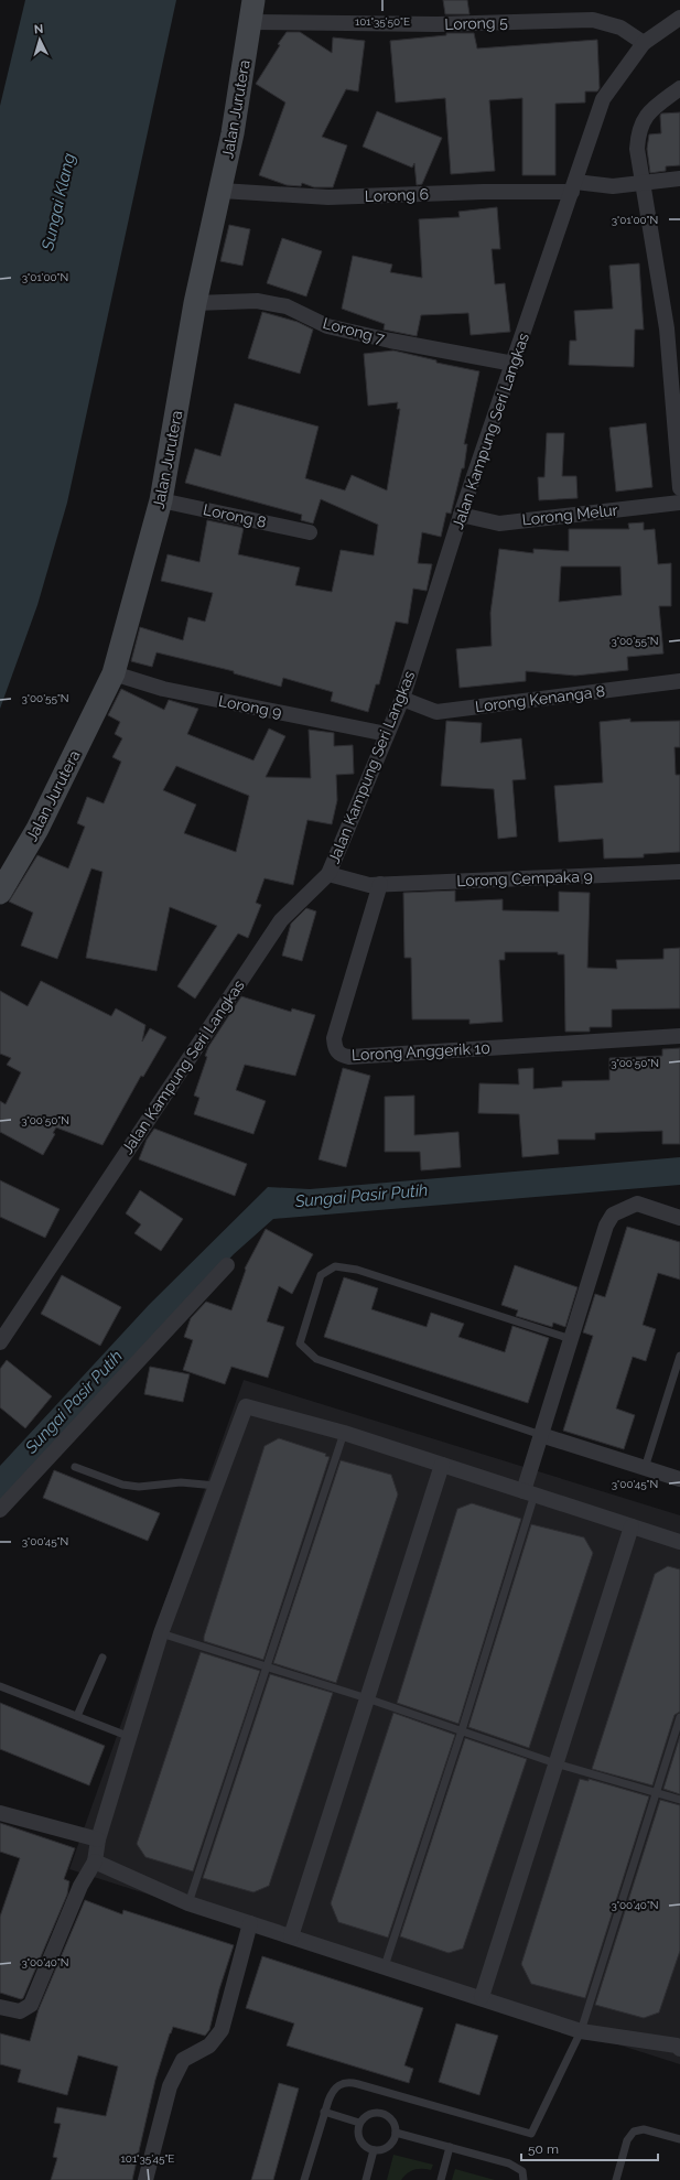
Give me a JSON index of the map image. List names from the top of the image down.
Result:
{
  "streets": {
    "street": [
      "Lorong 5",
      "Jalan Jurutera",
      "Lorong 6",
      "Lorong 7",
      "Jalan Kampung Seri Langkas",
      "Lorong Melur",
      "Lorong 8",
      "Lorong Kenanga 8",
      "Lorong 9",
      "Lorong Cempaka 9",
      "Lorong Anggerik 10"
    ]
  },
  "crossings": [
    ["Lorong 5", "Jalan Jurutera"],
    ["Lorong 5", "Jalan Kampung Seri Langkas"],
    ["Jalan Jurutera", "Lorong 6"],
    ["Jalan Jurutera", "Lorong 7"],
    ["Jalan Jurutera", "Lorong 8"],
    ["Jalan Jurutera", "Lorong 9"],
    ["Lorong 6", "Jalan Kampung Seri Langkas"],
    ["Lorong 7", "Jalan Kampung Seri Langkas"],
    ["Jalan Kampung Seri Langkas", "Lorong Melur"],
    ["Jalan Kampung Seri Langkas", "Lorong Kenanga 8"],
    ["Jalan Kampung Seri Langkas", "Lorong 9"],
    ["Jalan Kampung Seri Langkas", "Lorong Cempaka 9"],
    ["Lorong Cempaka 9", "Lorong Anggerik 10"]
  ],
  "water": ["Sungai Klang", "Sungai Pasir Putih"],
  "scale_bar": "50 m",
  "north": "top",
  "coordinates": [
    "101°35'50\"E",
    "3°01'00\"N",
    "3°00'55\"N",
    "3°00'50\"N",
    "3°00'45\"N",
    "3°00'40\"N",
    "101°35'45\"E"
  ]
}
